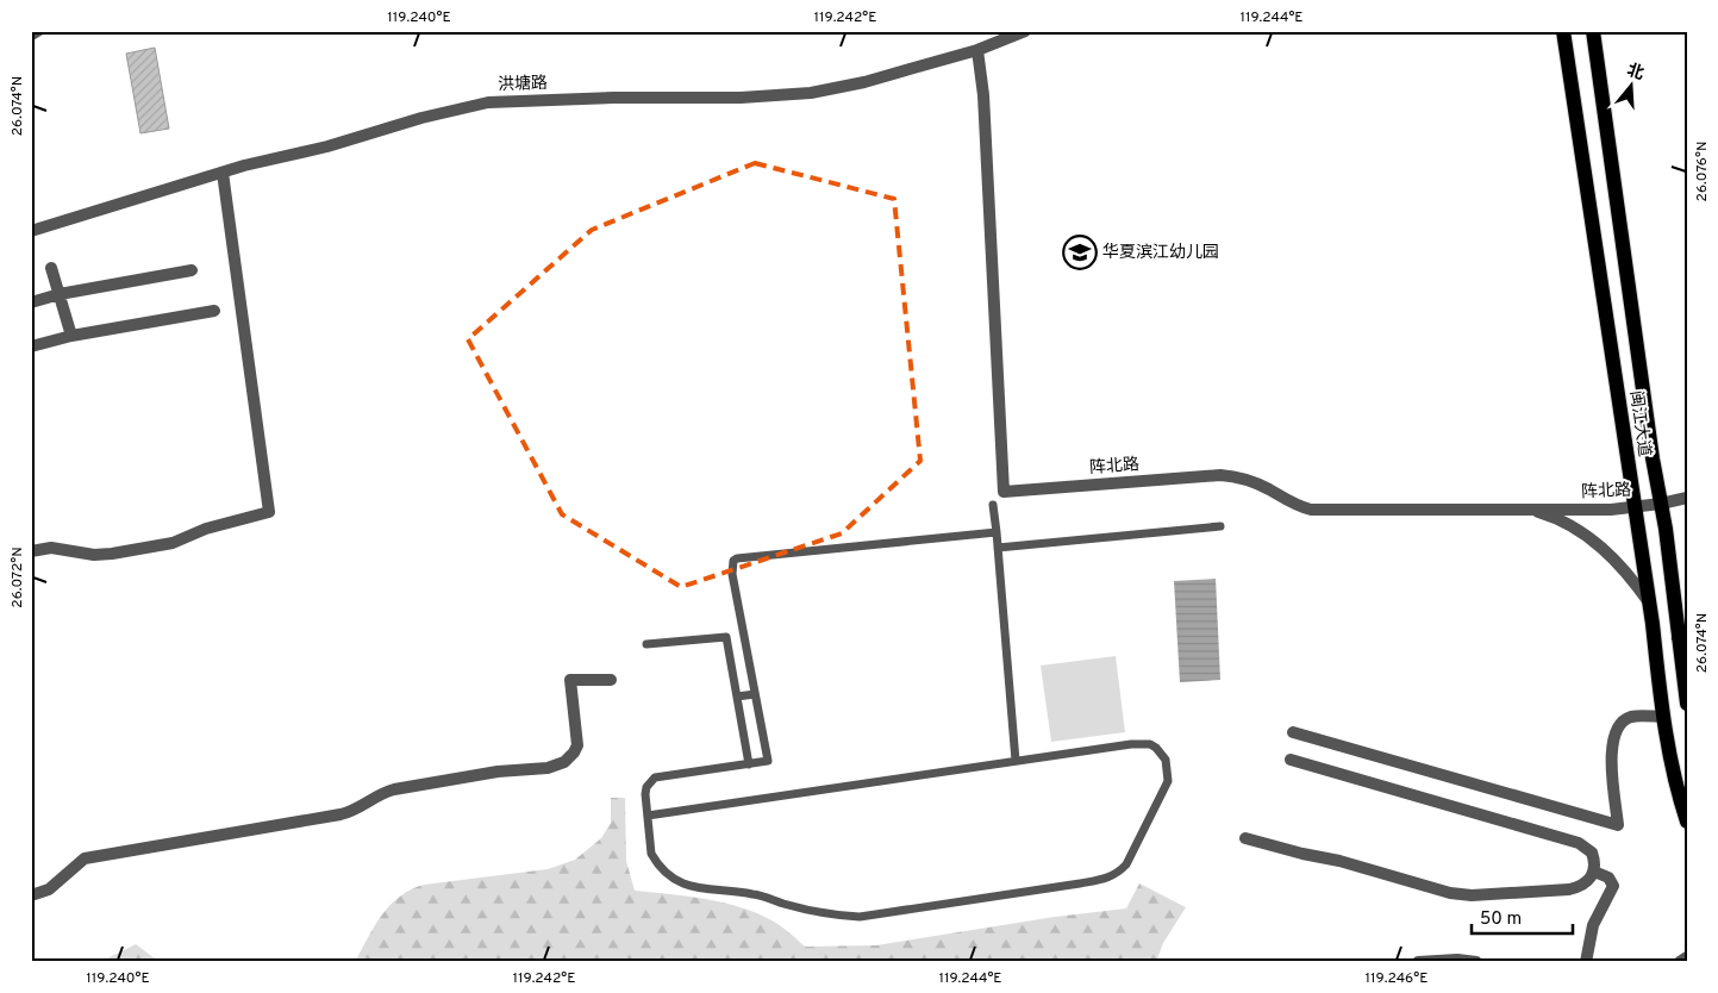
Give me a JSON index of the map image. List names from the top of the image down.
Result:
{
  "streets": {
    "main road": ["闽江大道"],
    "street": ["洪塘路", "阵北路"]
  },
  "crossings": [
    ["洪塘路", "阵北路"],
    ["闽江大道", "阵北路"]
  ],
  "places": {
    "school or university": ["华夏滨江幼儿园"]
  },
  "scale_bar": "50 m",
  "north": "top",
  "coordinates": [
    "119.240°E",
    "119.242°E",
    "119.244°E",
    "26.074°N",
    "26.076°N",
    "26.072°N",
    "119.246°E"
  ]
}
